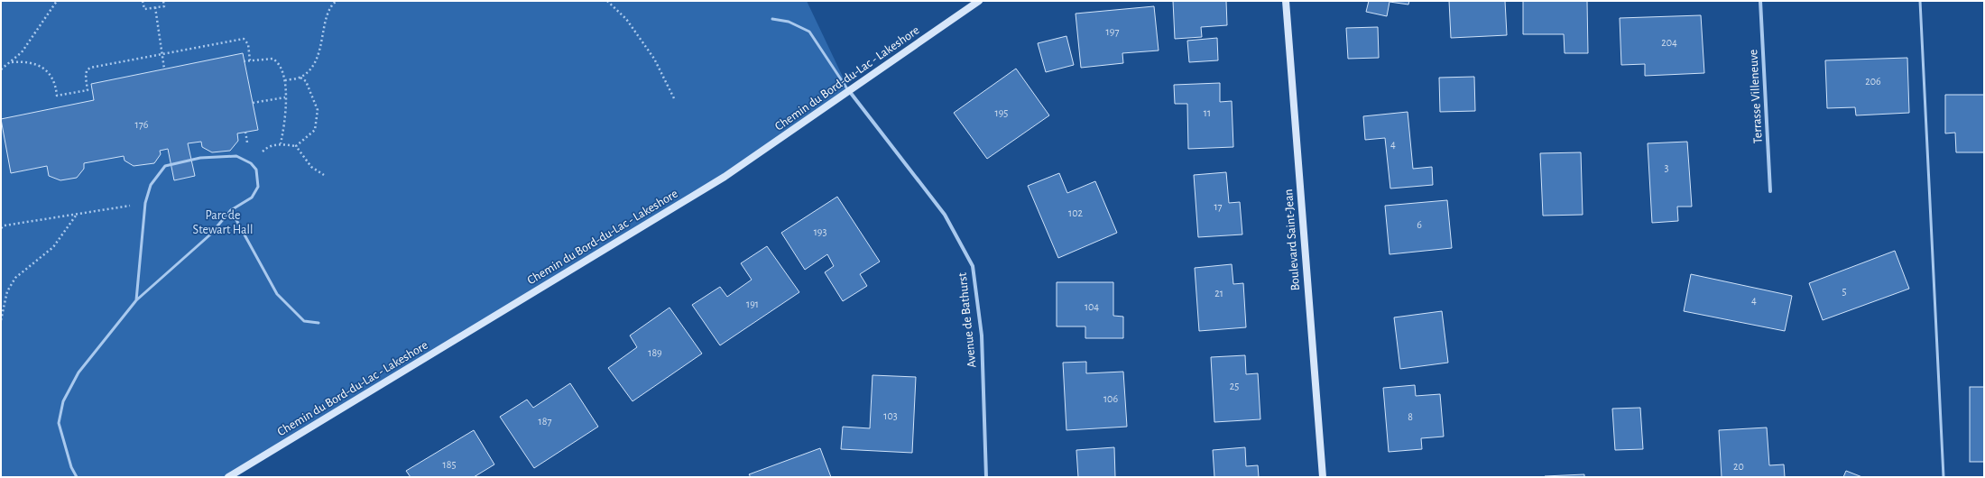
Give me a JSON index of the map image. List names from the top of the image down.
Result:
{
  "streets": {
    "street": [
      "Chemin du Bord-du-Lac - Lakeshore",
      "Terrasse Villeneuve",
      "Boulevard Saint-Jean",
      "Avenue de Bathurst"
    ]
  },
  "crossings": [
    ["Chemin du Bord-du-Lac - Lakeshore", "Avenue de Bathurst"]
  ],
  "parks": ["Parc de Stewart Hall"],
  "house_numbers": [
    "197",
    "204",
    "206",
    "195",
    "11",
    "176",
    "4",
    "3",
    "17",
    "102",
    "6",
    "193",
    "5",
    "21",
    "4",
    "191",
    "104",
    "189",
    "25",
    "106",
    "103",
    "8",
    "187",
    "185",
    "20"
  ]
}
